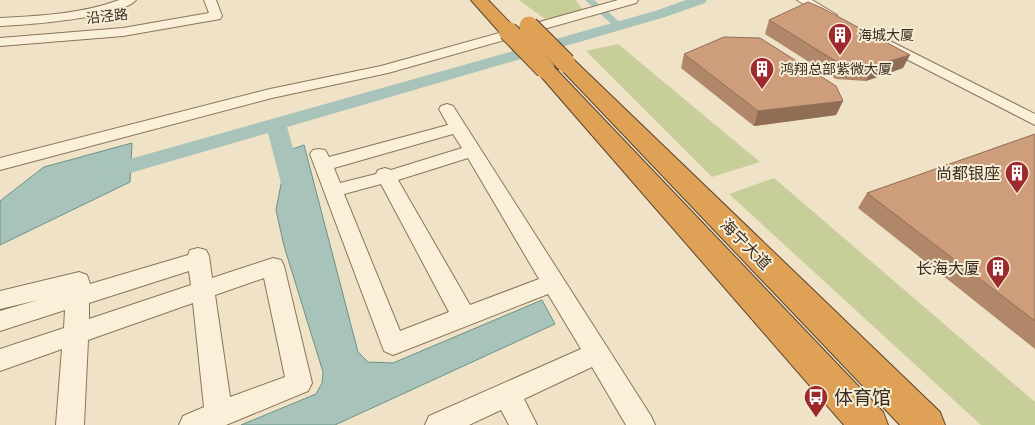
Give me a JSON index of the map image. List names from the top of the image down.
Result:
{
  "streets": {
    "highway": ["海宁大道"],
    "street": ["沿泾路"]
  },
  "places": {
    "building": [
      "海城大厦",
      "鸿翔总部紫微大厦",
      "尚都银座",
      "长海大厦"
    ],
    "bus stop": ["体育馆"]
  }
}
